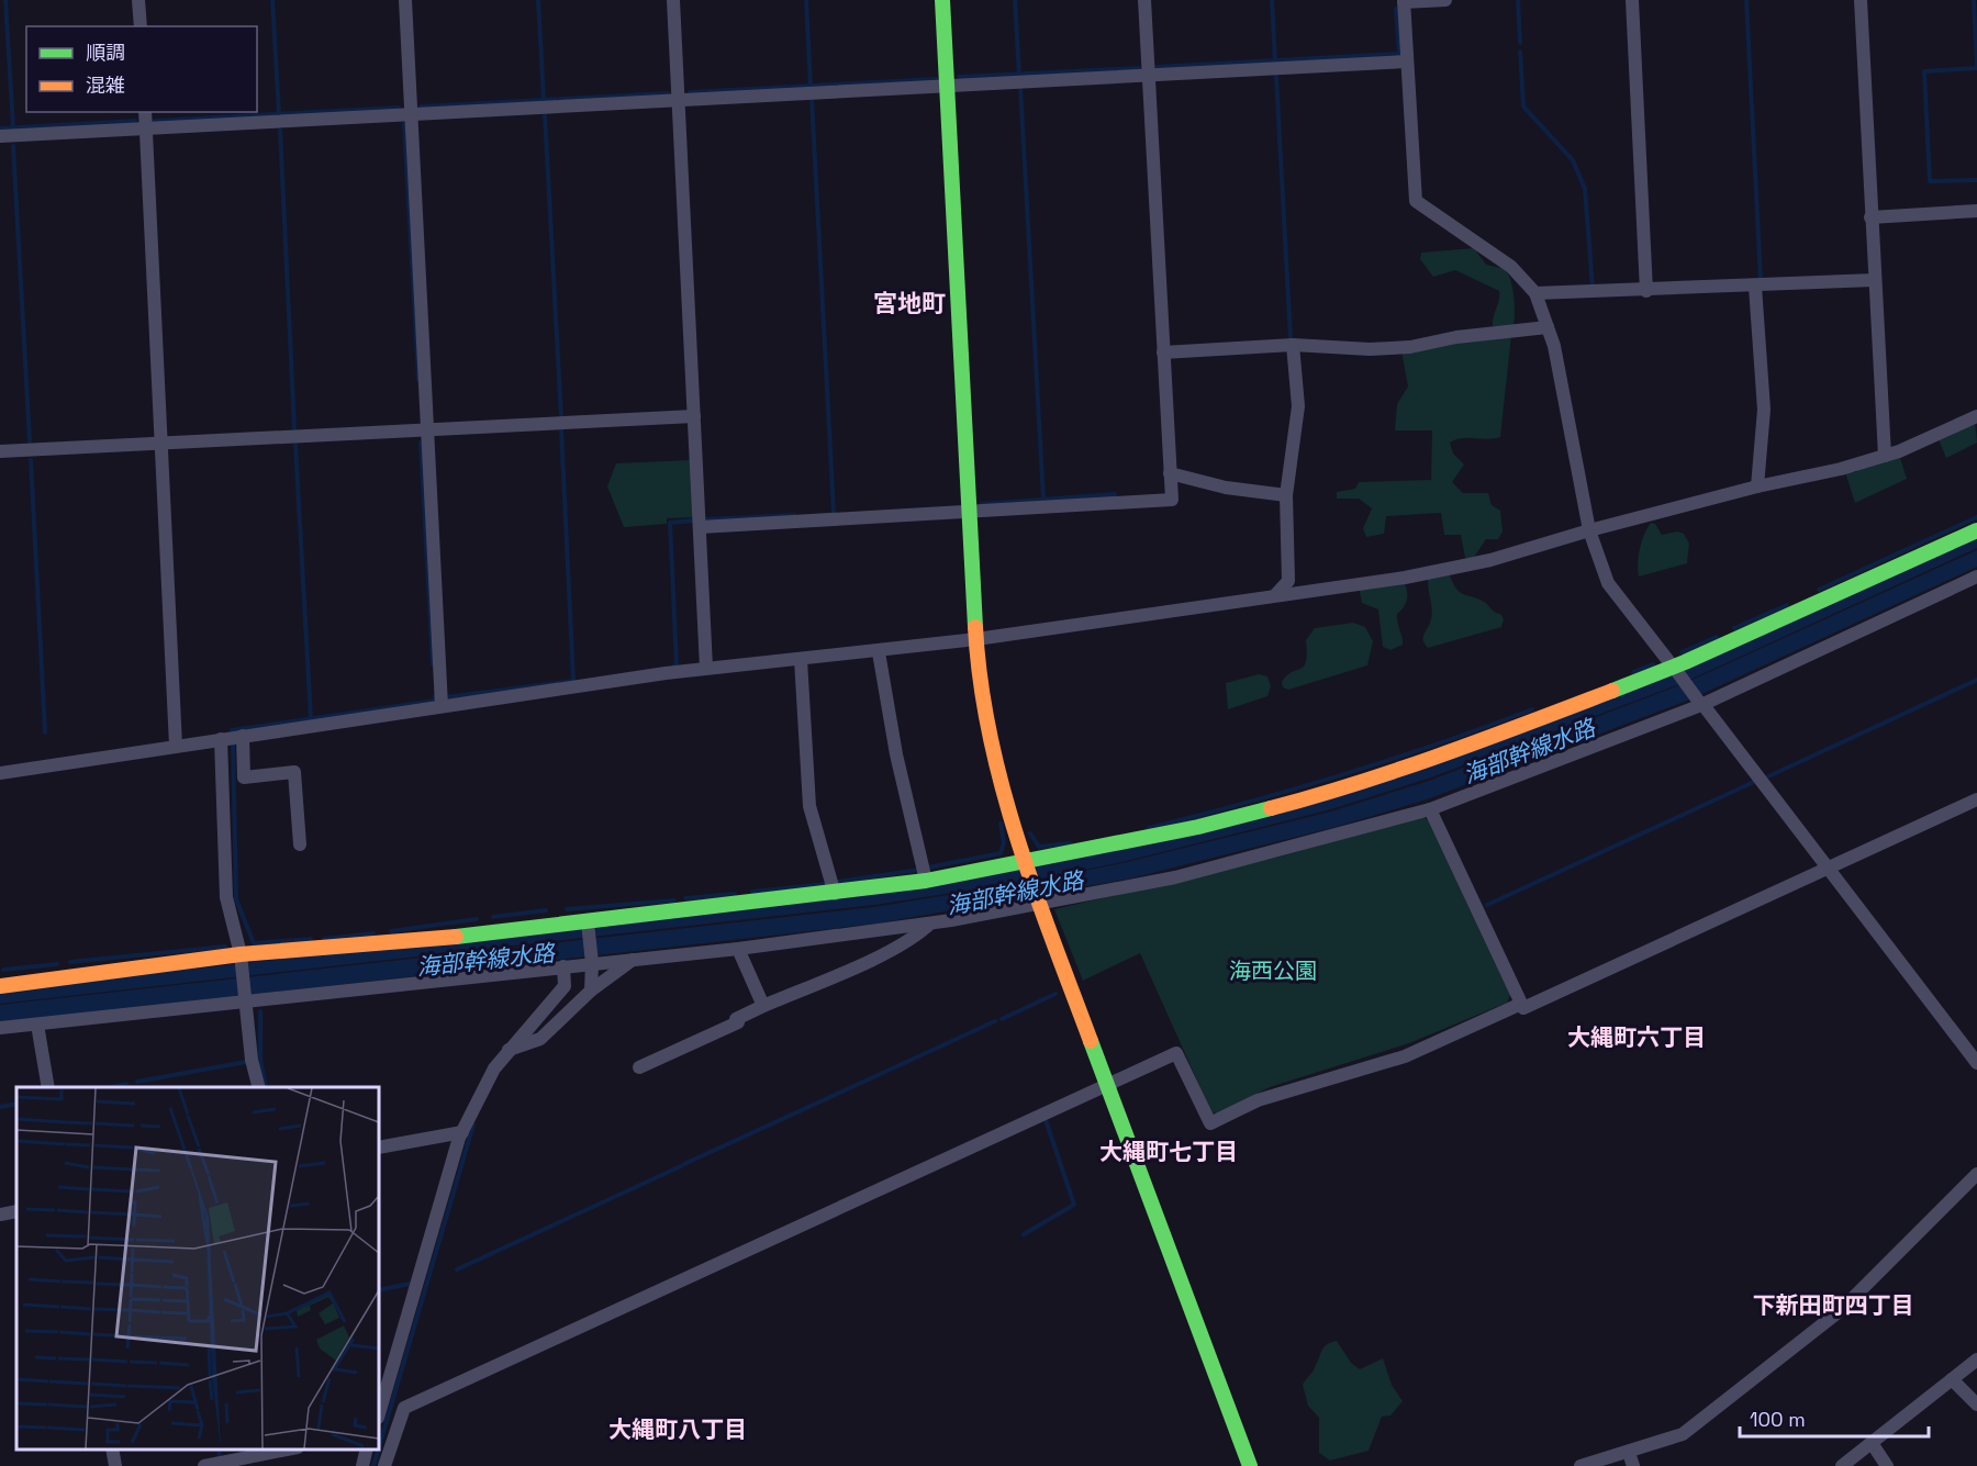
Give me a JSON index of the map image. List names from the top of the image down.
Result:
{
  "districts": [
    "宮地町",
    "大縄町六丁目",
    "大縄町七丁目",
    "下新田町四丁目",
    "大縄町八丁目"
  ],
  "water": ["海部幹線水路"],
  "parks": ["海西公園"],
  "legend": ["順調", "混雑"],
  "scale_bar": "100 m"
}
